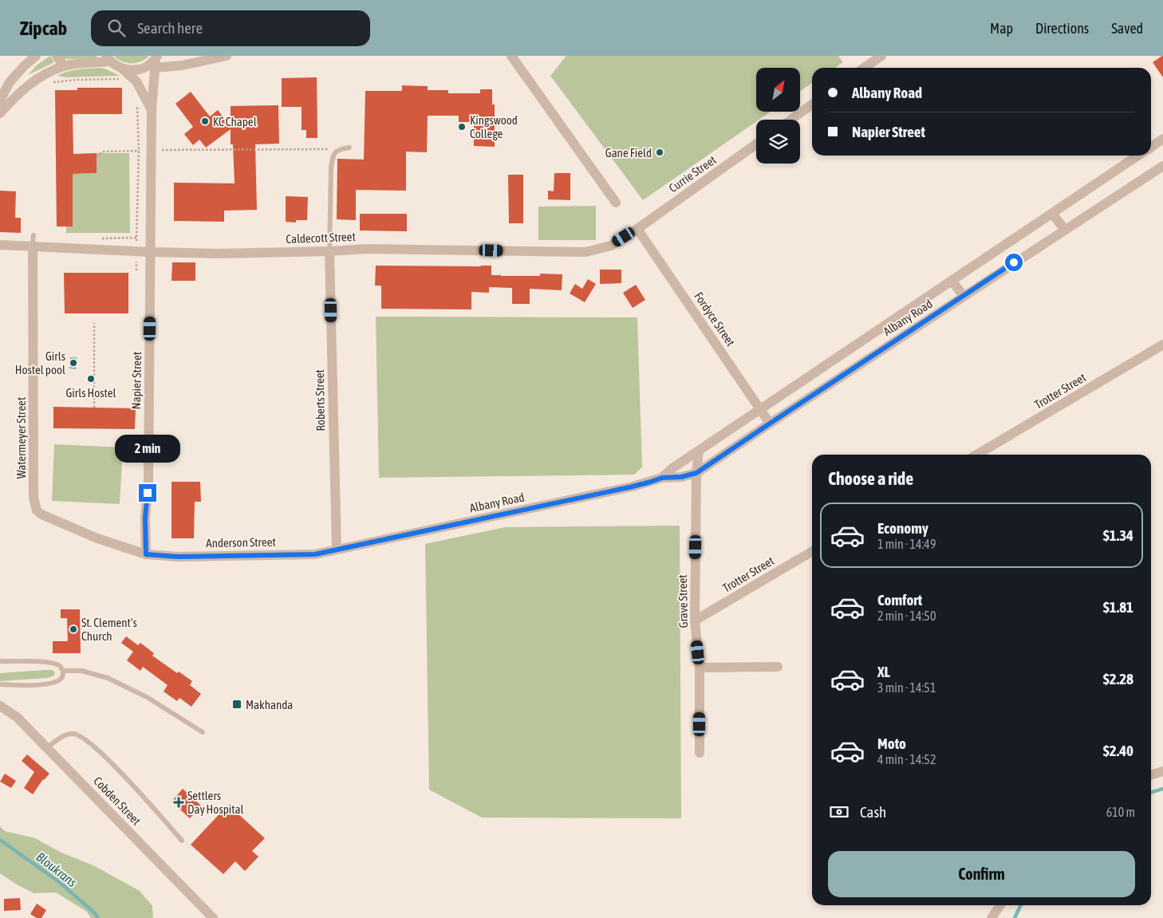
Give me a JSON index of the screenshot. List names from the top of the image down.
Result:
{
  "streets": {
    "street": [
      "Currie Street",
      "Caldecott Street",
      "Albany Road",
      "Fordyce Street",
      "Napier Street",
      "Trotter Street",
      "Roberts Street",
      "Watermeyer Street",
      "Anderson Street",
      "Grave Street",
      "Cobden Street"
    ]
  },
  "crossings": [
    ["Currie Street", "Caldecott Street"],
    ["Currie Street", "Fordyce Street"],
    ["Caldecott Street", "Fordyce Street"],
    ["Caldecott Street", "Napier Street"],
    ["Caldecott Street", "Roberts Street"],
    ["Caldecott Street", "Watermeyer Street"],
    ["Albany Road", "Fordyce Street"],
    ["Albany Road", "Roberts Street"],
    ["Albany Road", "Anderson Street"],
    ["Albany Road", "Grave Street"],
    ["Napier Street", "Watermeyer Street"],
    ["Napier Street", "Anderson Street"],
    ["Trotter Street", "Grave Street"],
    ["Roberts Street", "Anderson Street"],
    ["Watermeyer Street", "Anderson Street"]
  ],
  "water": ["Bloukrans"],
  "places": {
    "other": [
      "KC Chapel",
      "Kingswood College",
      "Gane Field",
      "Girls Hostel pool",
      "Girls Hostel",
      "St. Clement's Church"
    ],
    "transit": ["Makhanda"],
    "health": ["Settlers Day Hospital"]
  },
  "north": "top right",
  "page": {
    "header": "Zipcab",
    "search": "Search here",
    "nav": ["Map", "Directions", "Saved"],
    "banner": ["Albany Road", "Napier Street"],
    "bubble": "2 min",
    "heading": "Choose a ride",
    "list": [
      {
        "name": "Economy",
        "note": "1 min · 14:49",
        "value": "$1.34"
      },
      {
        "name": "Comfort",
        "note": "2 min · 14:50",
        "value": "$1.81"
      },
      {
        "name": "XL",
        "note": "3 min · 14:51",
        "value": "$2.28"
      },
      {
        "name": "Moto",
        "note": "4 min · 14:52",
        "value": "$2.40"
      }
    ],
    "pay": ["Cash", "610 m"],
    "buttons": "Confirm"
  }
}
